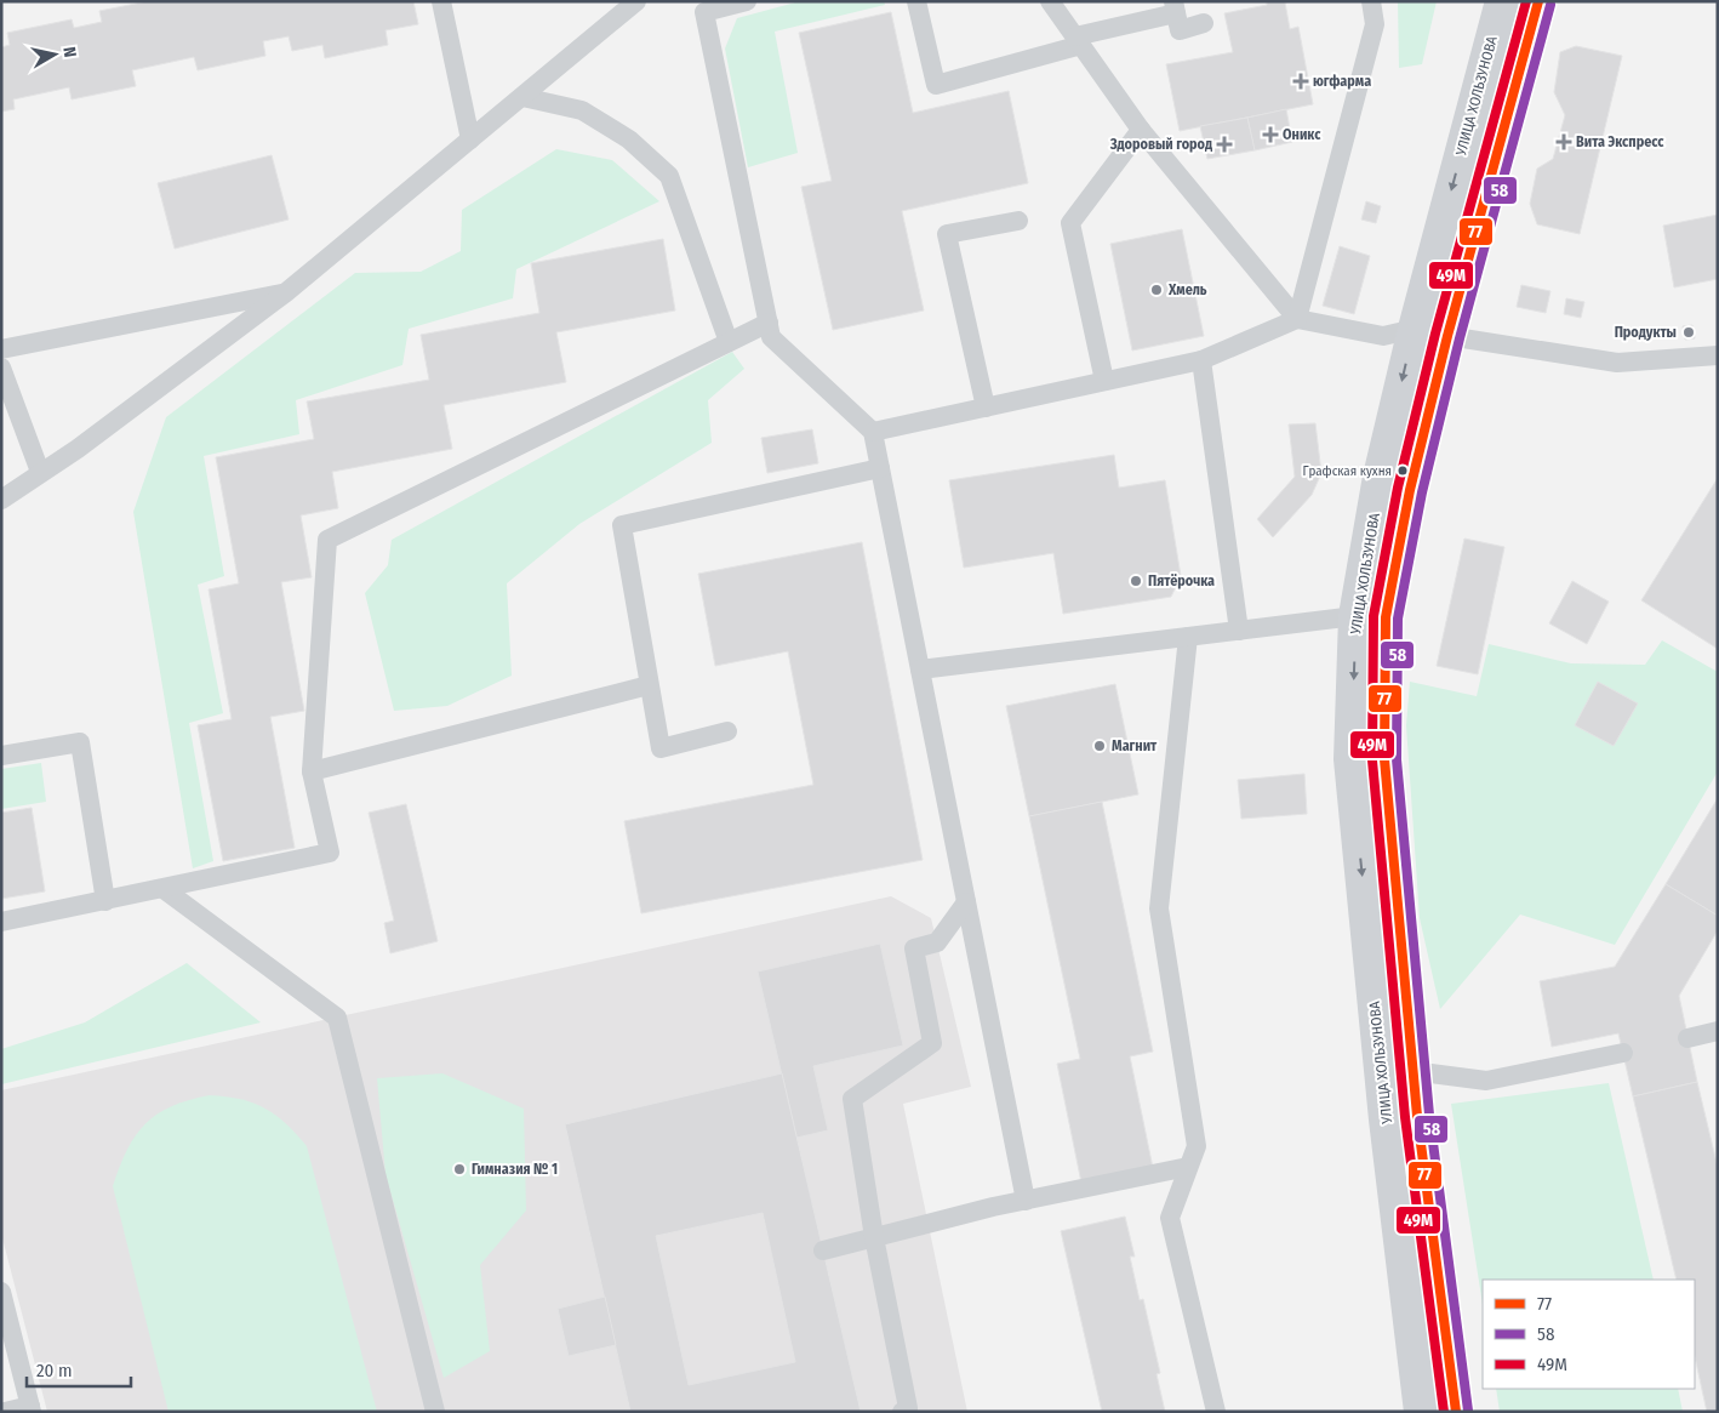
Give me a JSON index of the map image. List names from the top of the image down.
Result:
{
  "streets": {
    "main road": ["УЛИЦА ХОЛЬЗУНОВА"]
  },
  "places": {
    "health": [
      "югфарма",
      "Оникс",
      "Вита Экспресс",
      "Здоровый город"
    ],
    "other": [
      "Хмель",
      "Продукты",
      "Графская кухня",
      "Пятёрочка",
      "Магнит",
      "Гимназия № 1"
    ]
  },
  "lines": ["transit line 77", "transit line 49М", "transit line 58"],
  "legend": ["77", "58", "49М"],
  "scale_bar": "20 m",
  "north": "right"
}
